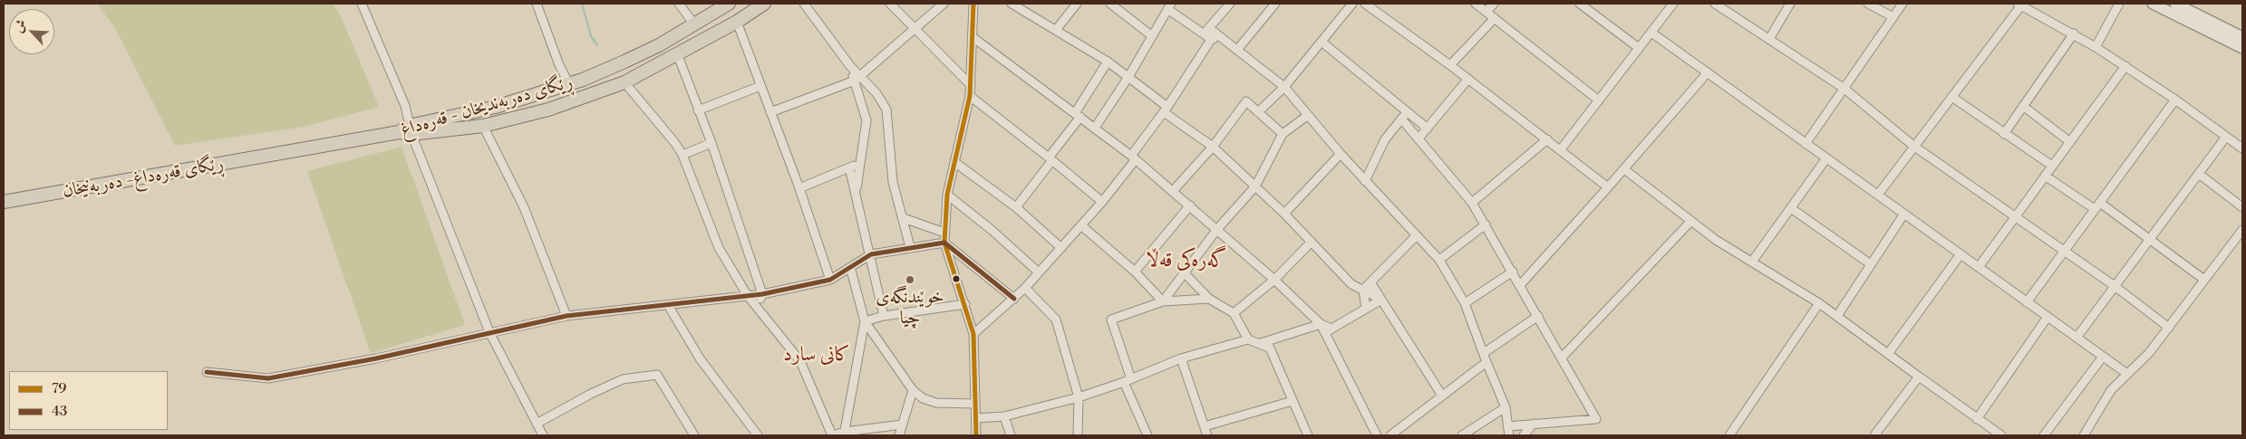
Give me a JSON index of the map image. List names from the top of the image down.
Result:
{
  "streets": {
    "main road": ["ڕێگای دەربەندیخان - قەرەداغ", "ڕێگاى قه‌ره‌داغ- ده‌ربه‌نیخان"]
  },
  "crossings": [
    ["ڕێگای دەربەندیخان - قەرەداغ", "ڕێگاى قه‌ره‌داغ- ده‌ربه‌نیخان"]
  ],
  "districts": ["گەرەکی قەڵا", "کانی سارد"],
  "places": ["خوێندنگەی چیا"],
  "lines": ["transit line 79", "transit line 43"],
  "legend": ["79", "43"],
  "north": "top left"
}
